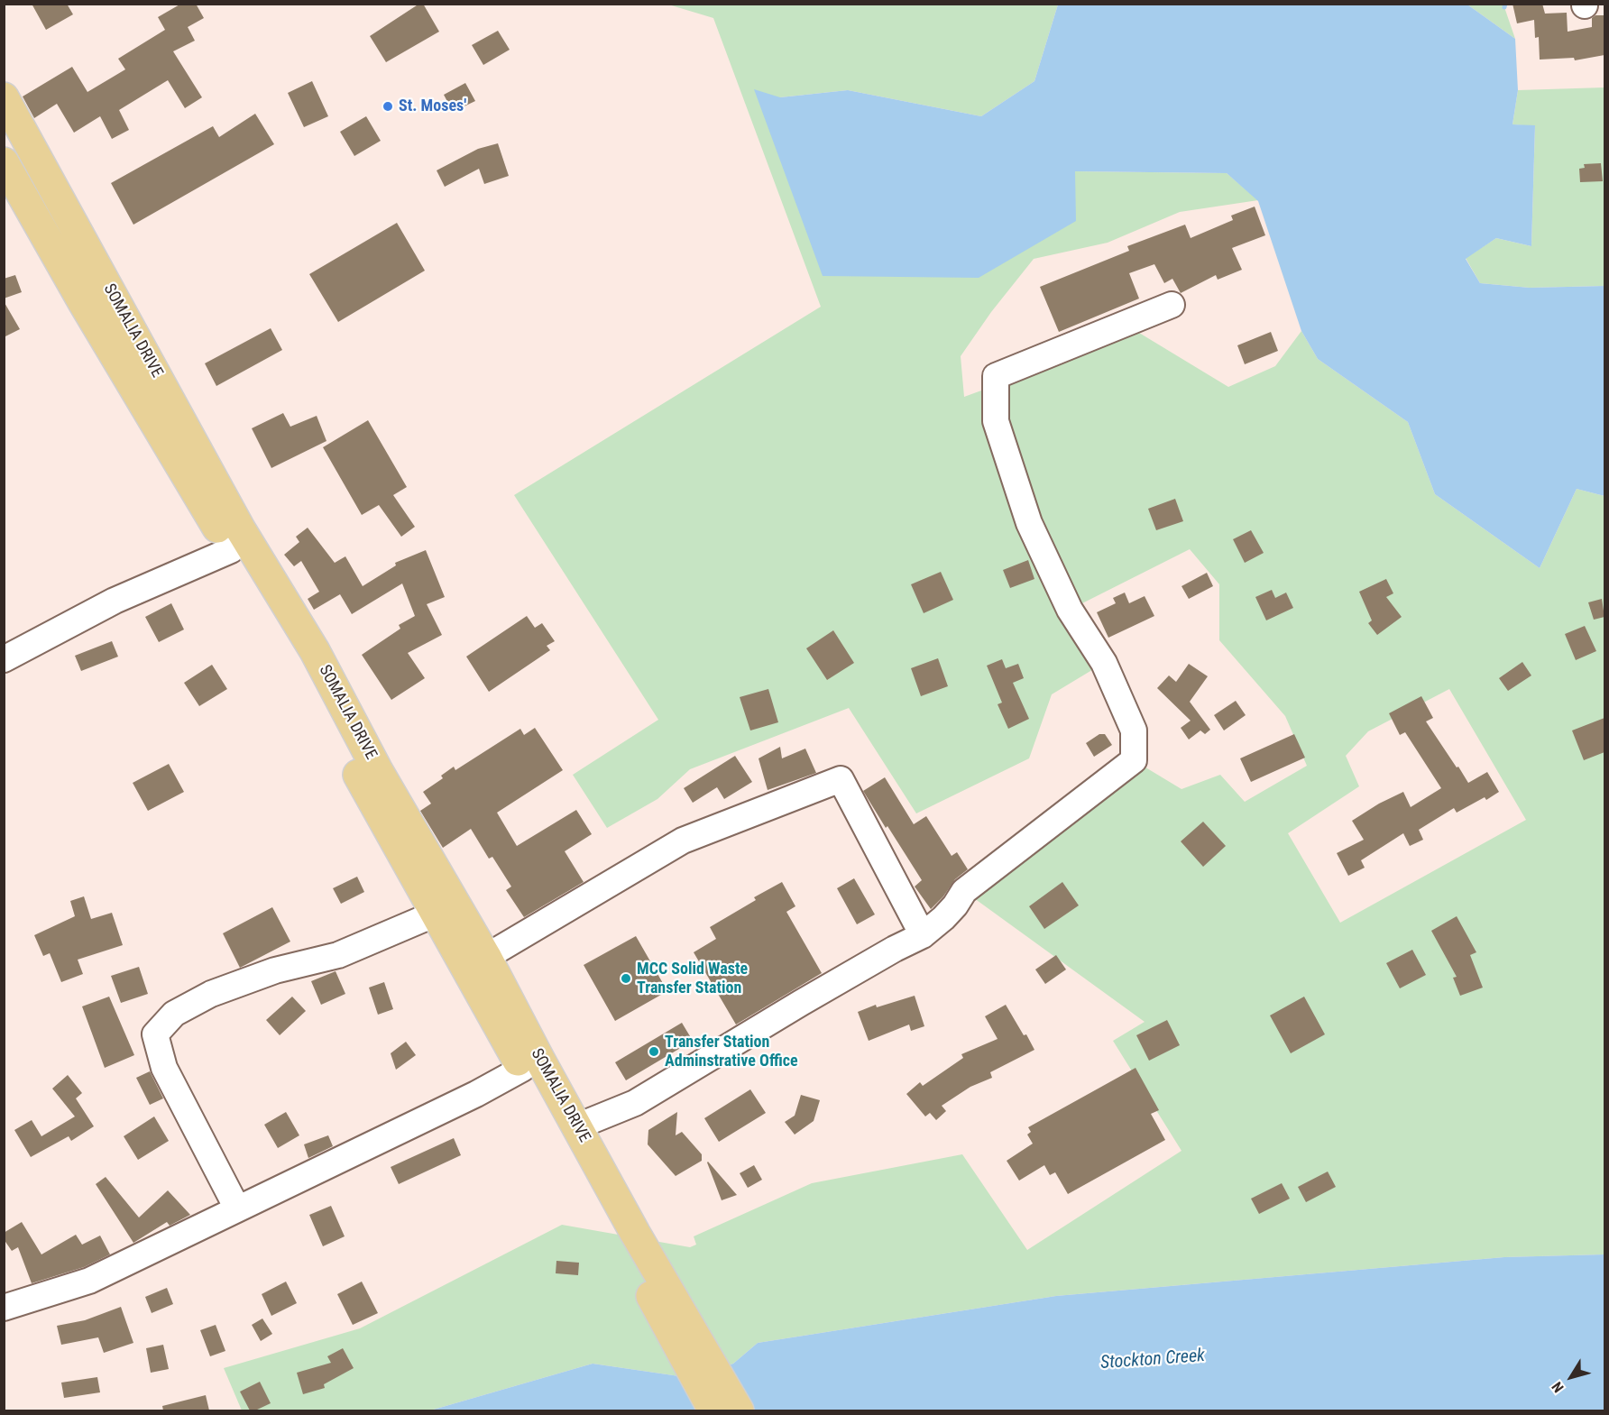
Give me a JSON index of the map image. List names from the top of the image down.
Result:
{
  "streets": {
    "main road": ["SOMALIA DRIVE"]
  },
  "water": ["Stockton Creek"],
  "places": ["St. Moses'", "MCC Solid Waste Transfer Station", "Transfer Station Adminstrative Office"],
  "north": "bottom left"
}
